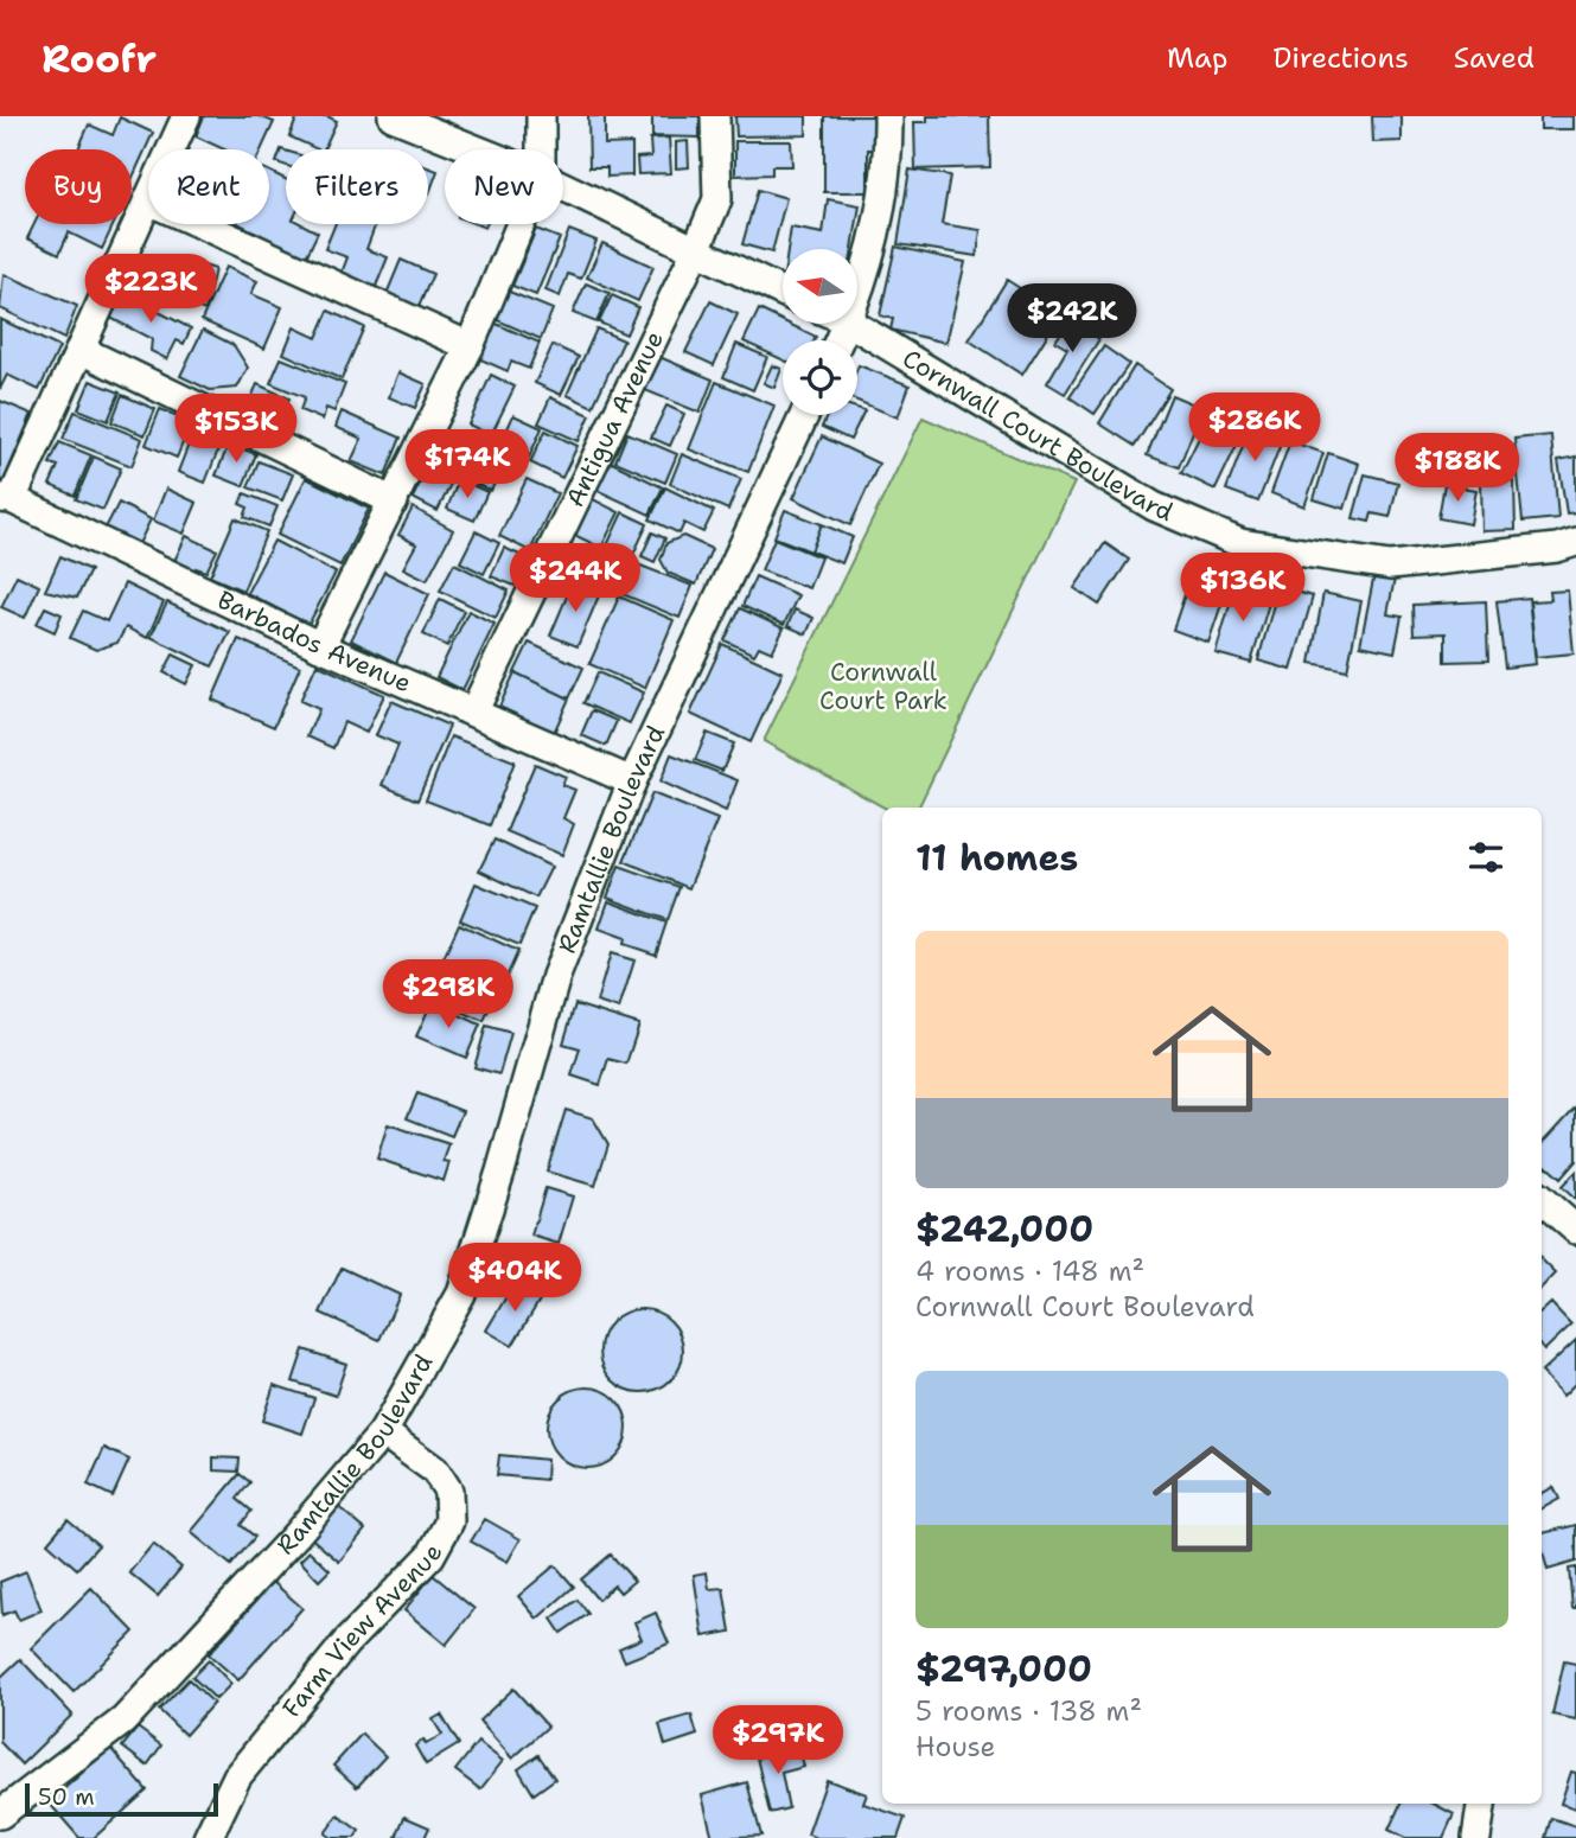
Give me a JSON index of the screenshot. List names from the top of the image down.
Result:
{
  "streets": {
    "street": [
      "Antigua Avenue",
      "Cornwall Court Boulevard",
      "Barbados Avenue",
      "Ramtallie Boulevard",
      "Farm View Avenue"
    ]
  },
  "crossings": [
    ["Antigua Avenue", "Barbados Avenue"],
    ["Barbados Avenue", "Ramtallie Boulevard"],
    ["Ramtallie Boulevard", "Farm View Avenue"]
  ],
  "parks": ["Cornwall Court Park"],
  "scale_bar": "50 m",
  "north": "left",
  "page": {
    "header": "Roofr",
    "nav": ["Map", "Directions", "Saved"],
    "chip": [
      "Buy",
      "Rent",
      "Filters",
      "New"
    ],
    "price": [
      "$223K",
      "$242K",
      "$286K",
      "$153K",
      "$174K",
      "$188K",
      "$244K",
      "$136K",
      "$298K",
      "$404K",
      "$297K"
    ],
    "heading": "11 homes",
    "list": [
      {
        "name": "$242,000",
        "note": "4 rooms · 148 m² · Cornwall Court Boulevard"
      },
      {
        "name": "$297,000",
        "note": "5 rooms · 138 m² · House"
      }
    ],
    "scale": "50 m"
  }
}
